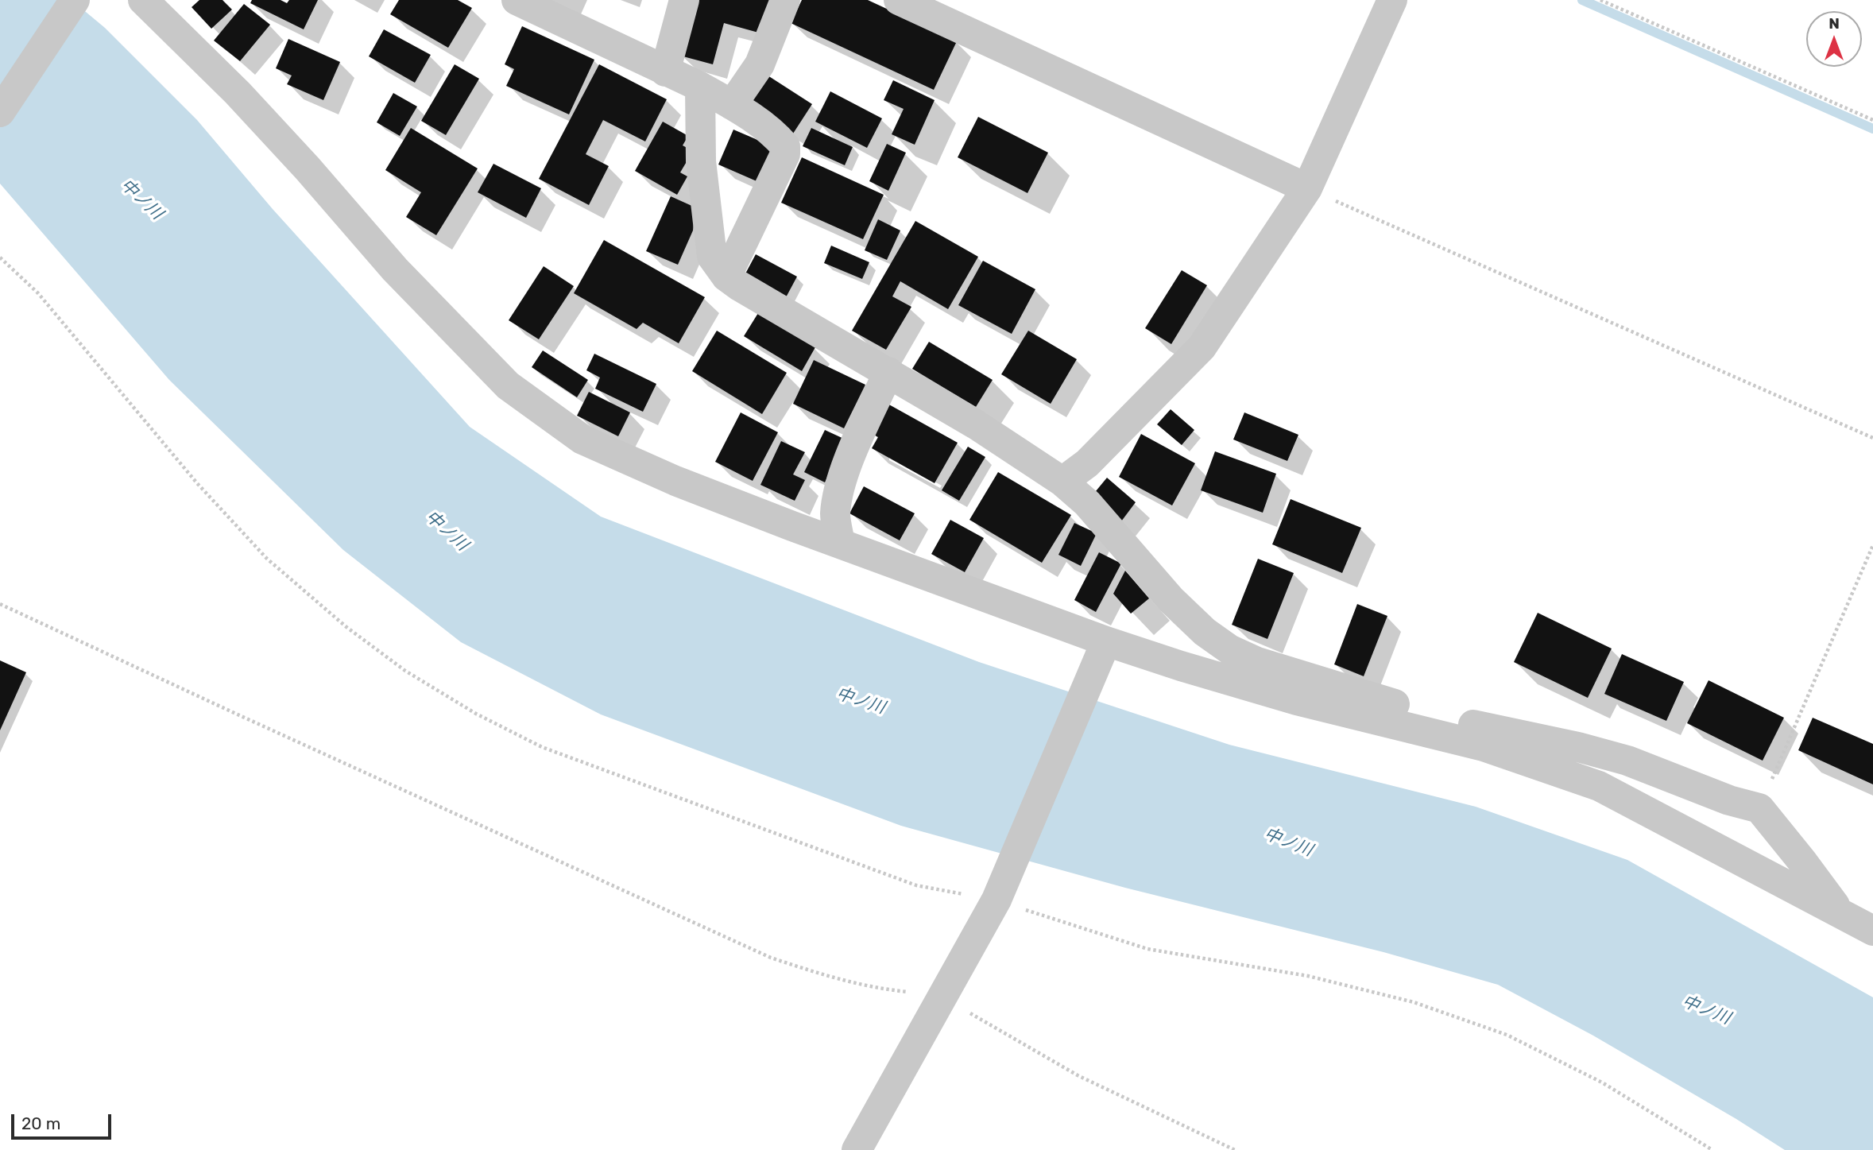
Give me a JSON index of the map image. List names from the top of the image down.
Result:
{
  "water": ["中ノ川"],
  "scale_bar": "20 m",
  "north": "top"
}
